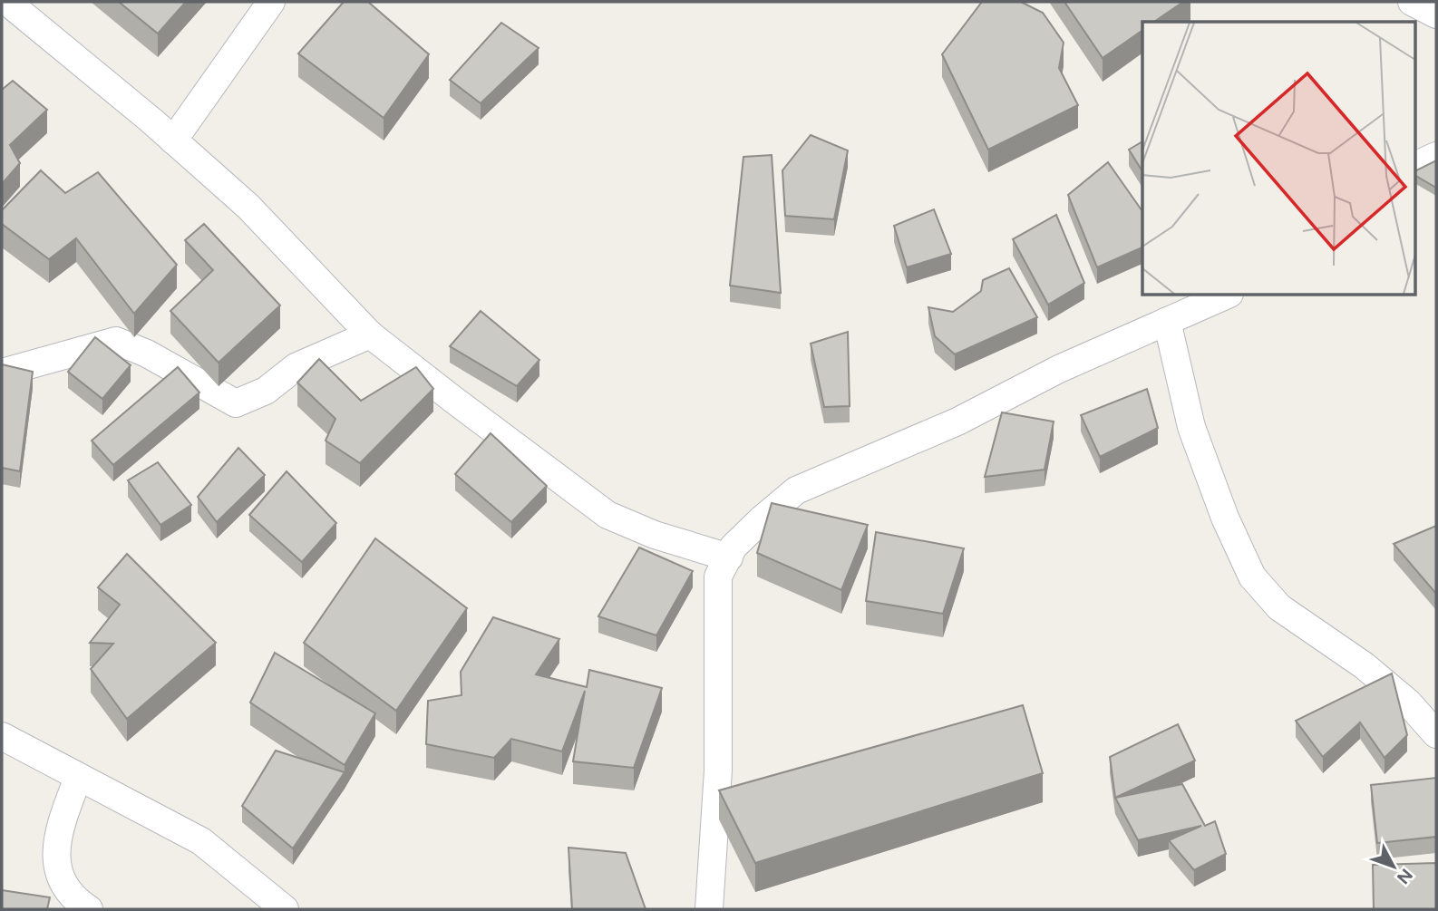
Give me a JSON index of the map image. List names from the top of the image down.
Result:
{
  "north": "bottom right"
}
